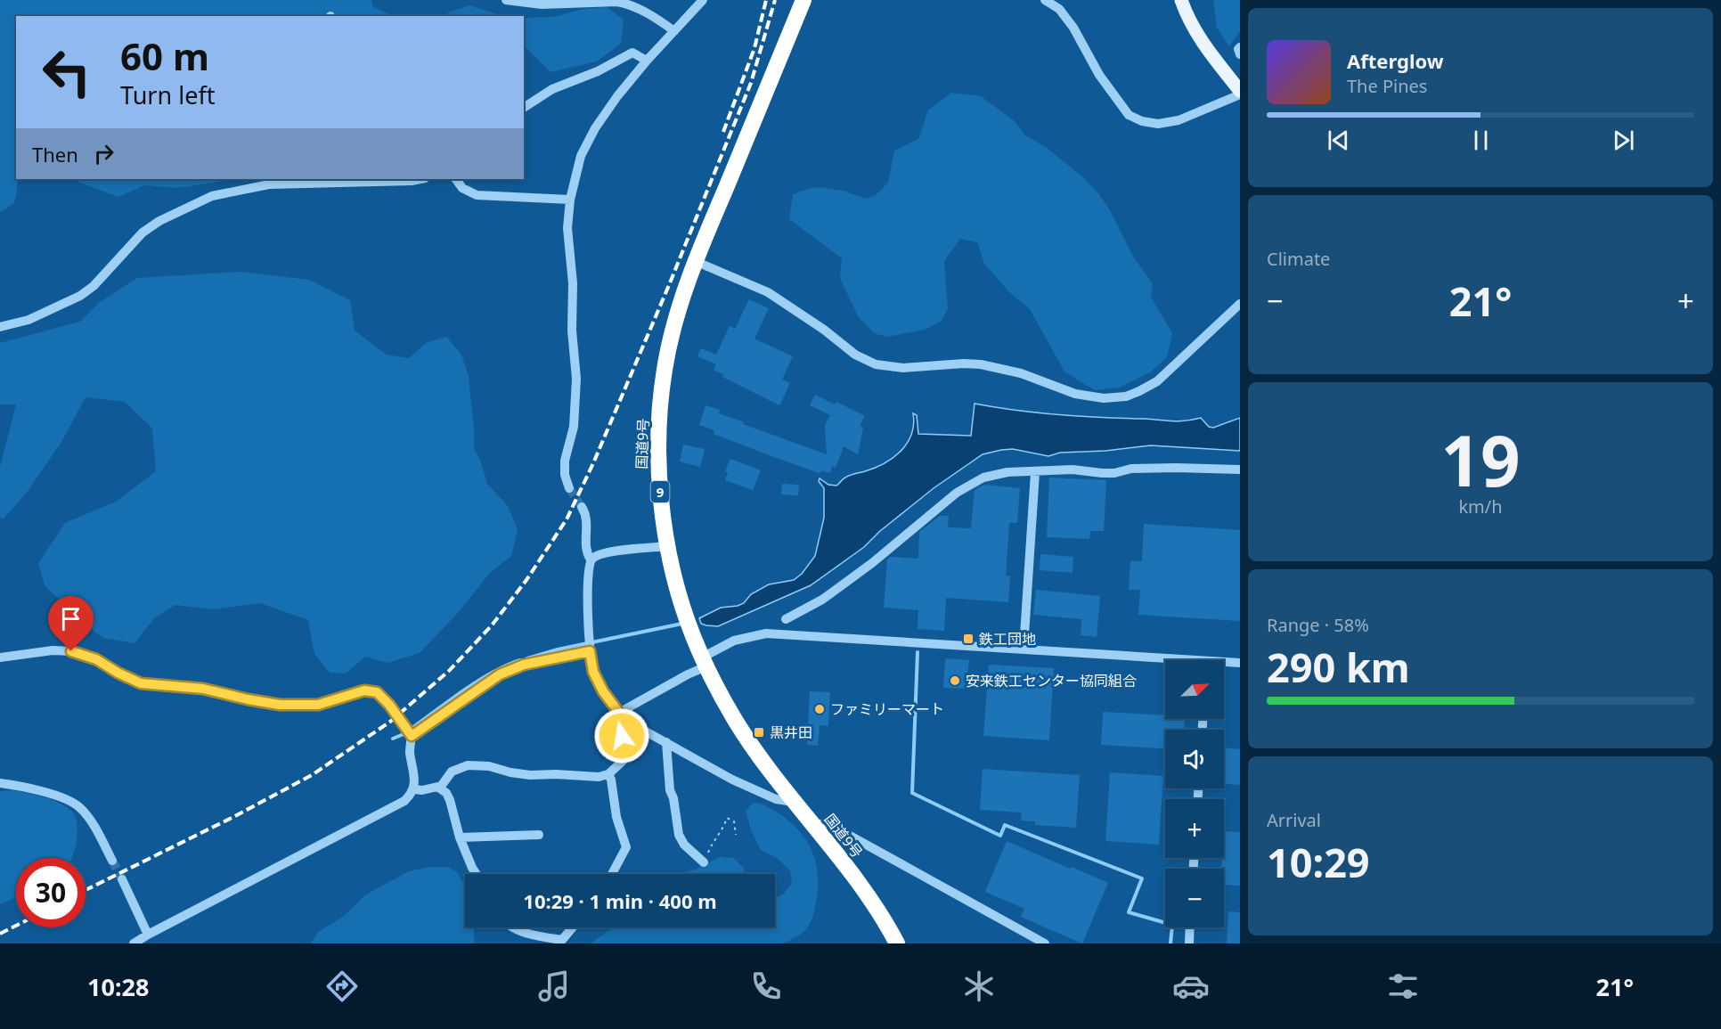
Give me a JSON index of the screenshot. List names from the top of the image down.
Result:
{
  "streets": {
    "highway": ["国道9号", "9"]
  },
  "places": {
    "transit": ["鉄工団地", "黒井田"],
    "other": ["安来鉄工センター協同組合", "ファミリーマート"]
  },
  "north": "top right",
  "page": {
    "turn": ["60 m", "Turn left"],
    "song": ["Afterglow", "The Pines"],
    "then": "Then",
    "tile": [
      "Climate",
      ["19", "km/h"],
      ["Range · 58%", "290 km"],
      ["Arrival", "10:29"]
    ],
    "heat": ["−", "21°", "+"],
    "map_buttons": ["+", "−"],
    "limit": "30",
    "trip": "10:29 · 1 min · 400 m",
    "tabs": ["10:28", "21°"]
  }
}
